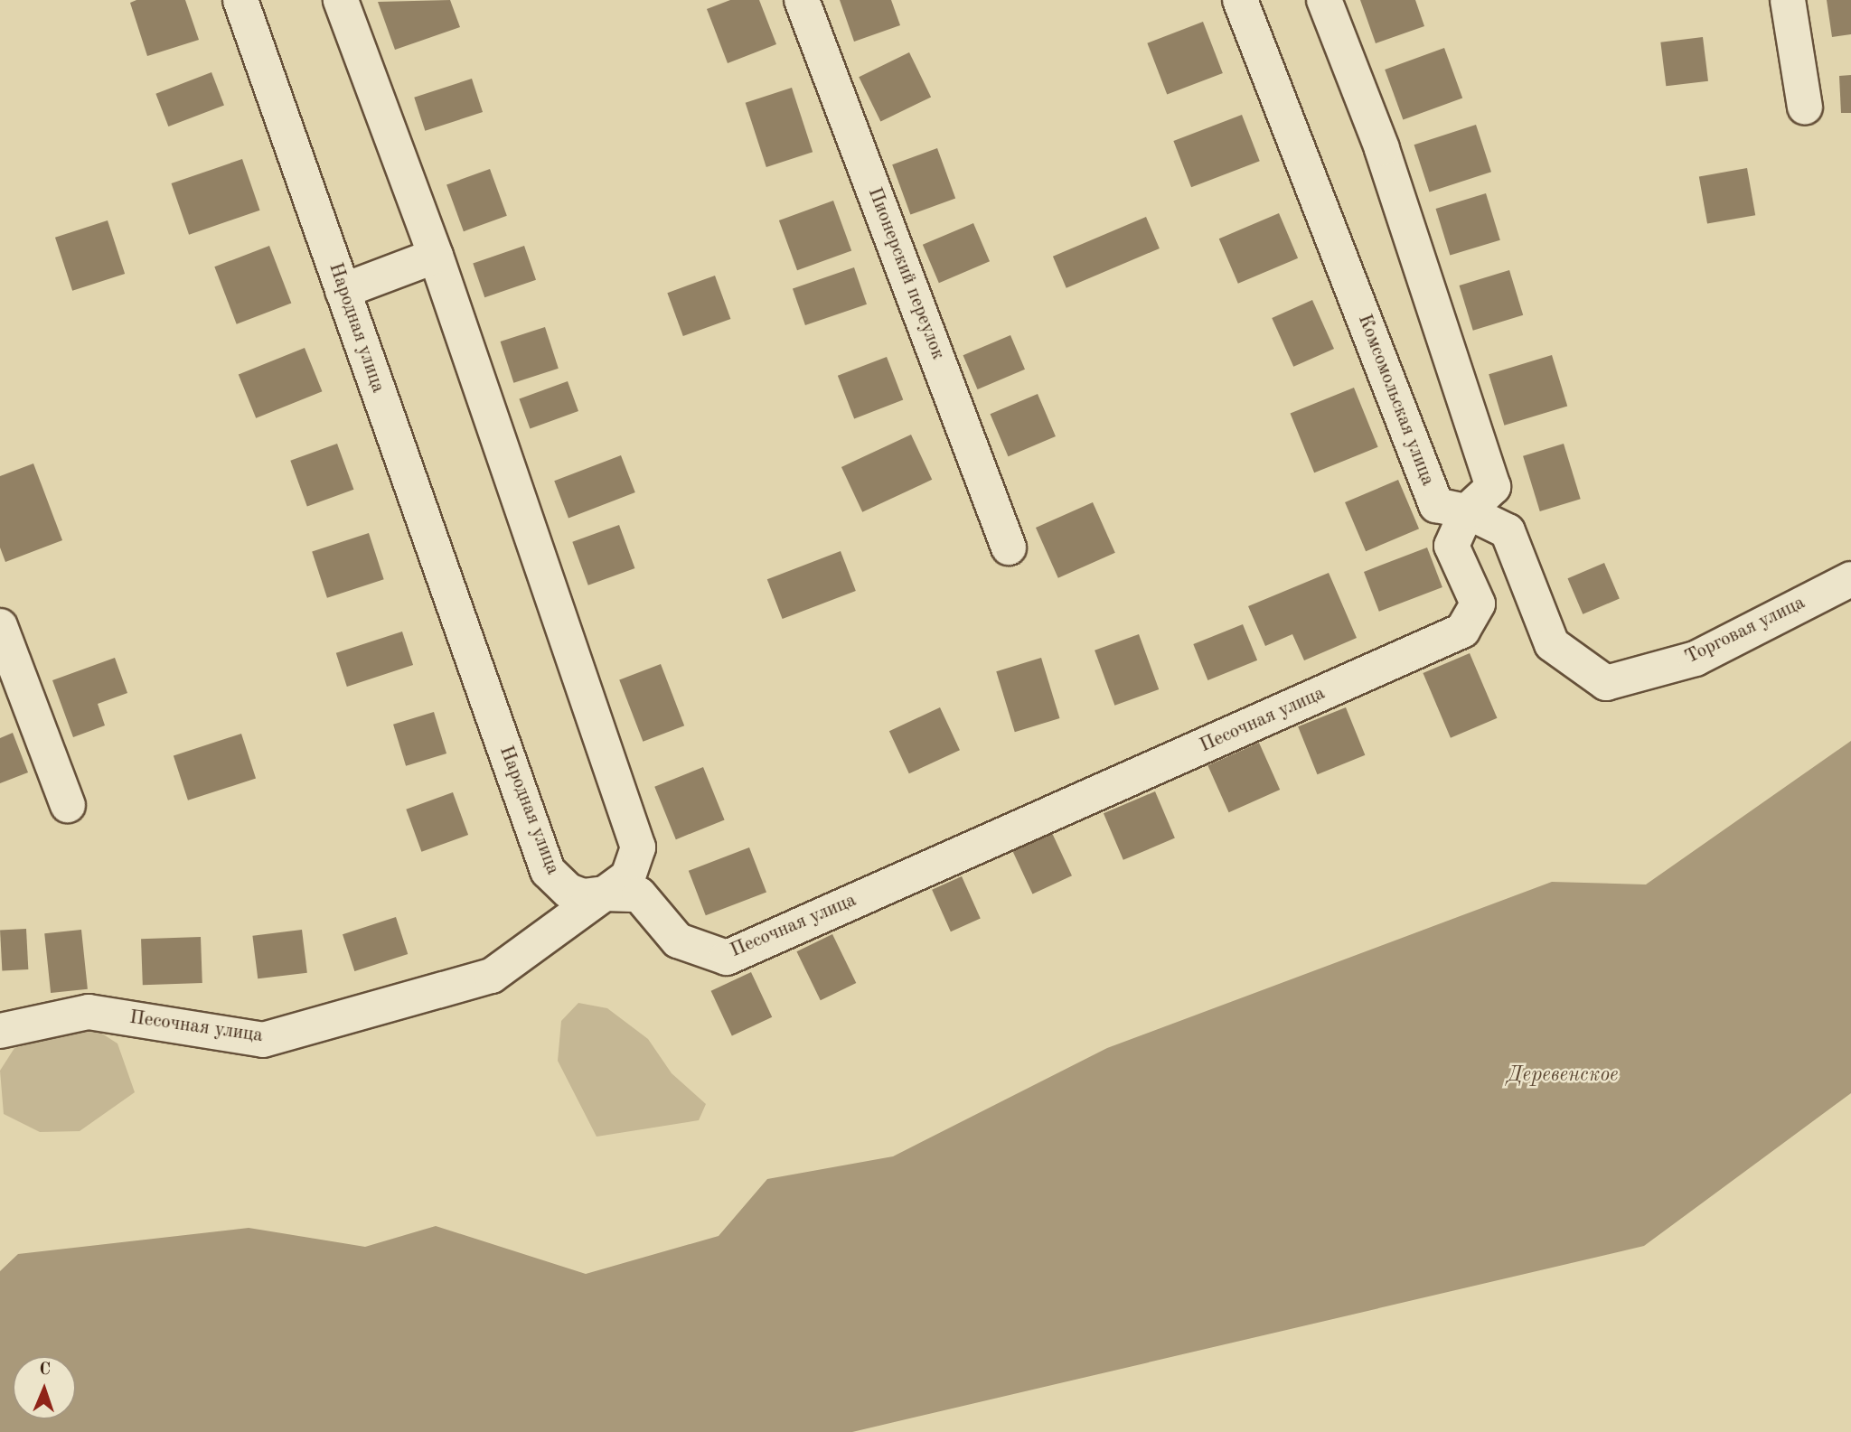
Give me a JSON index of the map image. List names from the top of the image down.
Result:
{
  "streets": {
    "street": [
      "Пионерский переулок",
      "Народная улица",
      "Комсомольская улица",
      "Торговая улица",
      "Песочная улица"
    ]
  },
  "crossings": [
    ["Народная улица", "Песочная улица"],
    ["Комсомольская улица", "Торговая улица"],
    ["Комсомольская улица", "Песочная улица"],
    ["Торговая улица", "Песочная улица"]
  ],
  "water": ["Деревенское"],
  "north": "top"
}
